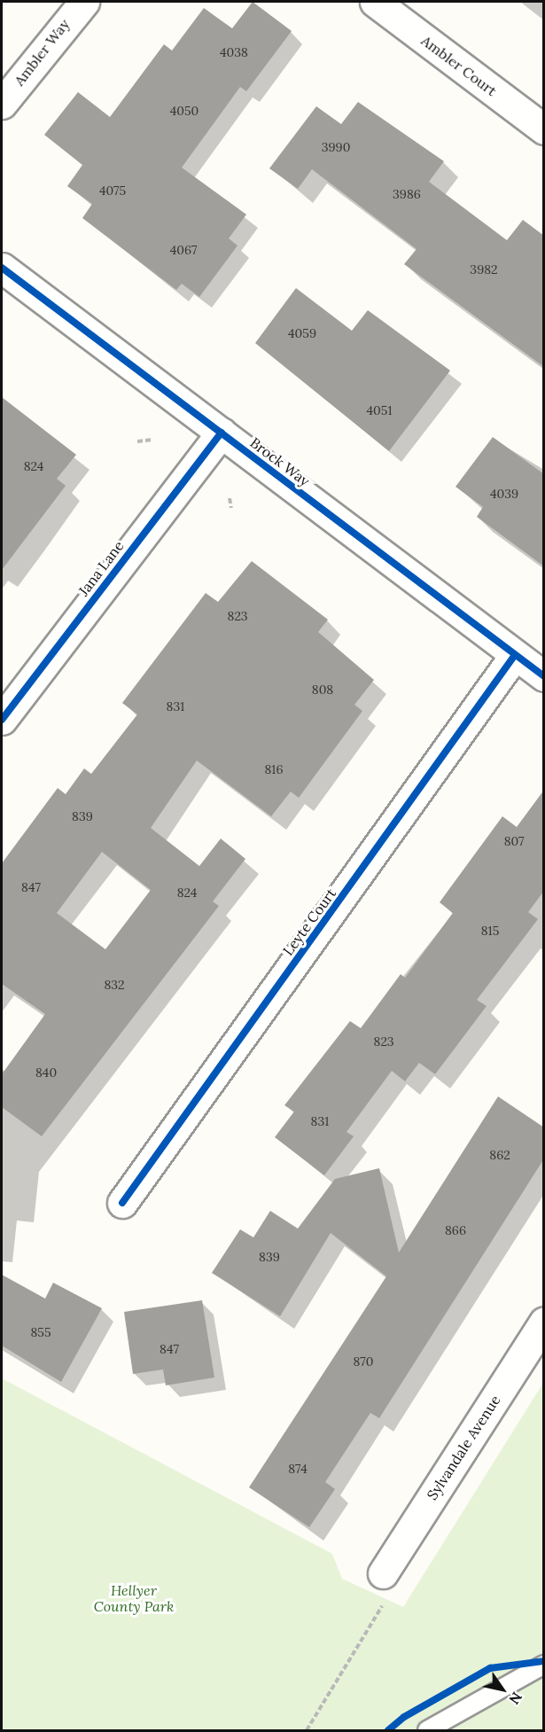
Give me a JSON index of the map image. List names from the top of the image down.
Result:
{
  "streets": {
    "street": [
      "Ambler Way",
      "Ambler Court",
      "Brock Way",
      "Jana Lane",
      "Leyte Court",
      "Sylvandale Avenue"
    ]
  },
  "crossings": [
    ["Brock Way", "Jana Lane"],
    ["Brock Way", "Leyte Court"]
  ],
  "parks": ["Hellyer County Park"],
  "house_numbers": [
    "4038",
    "4050",
    "3990",
    "4075",
    "3986",
    "4067",
    "3982",
    "4059",
    "4051",
    "824",
    "4039",
    "823",
    "808",
    "831",
    "816",
    "839",
    "807",
    "847",
    "824",
    "815",
    "832",
    "823",
    "840",
    "831",
    "862",
    "866",
    "839",
    "855",
    "847",
    "870",
    "874"
  ],
  "north": "bottom right"
}
